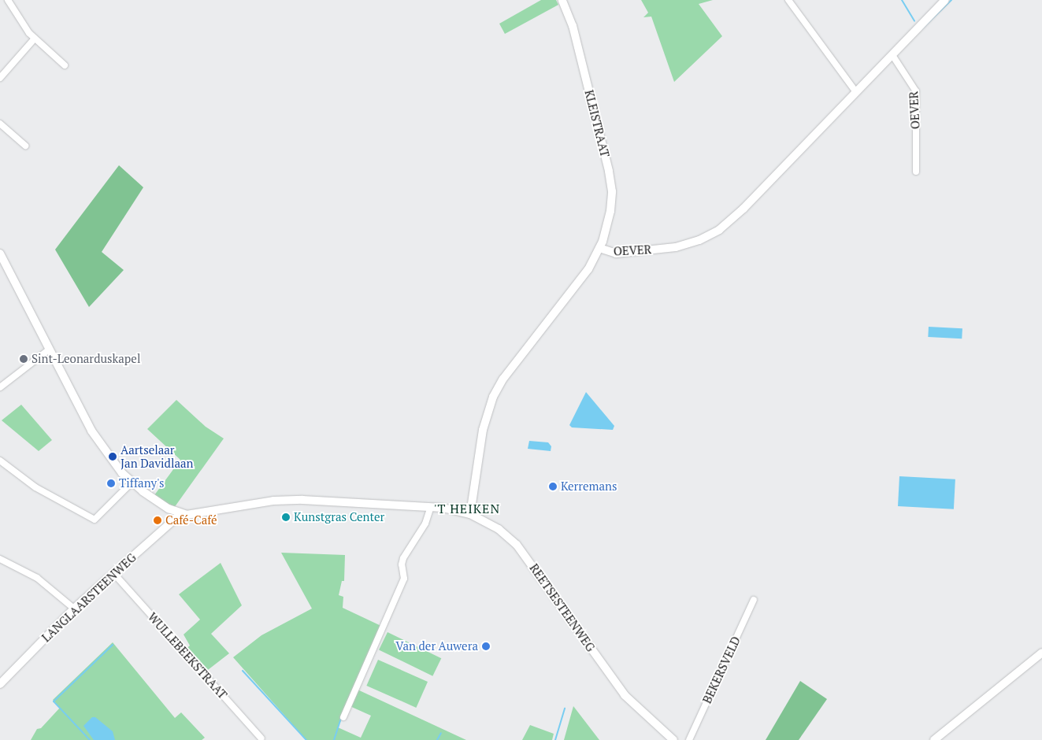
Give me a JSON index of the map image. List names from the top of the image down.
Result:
{
  "streets": {
    "street": [
      "OEVER",
      "KLEISTRAAT",
      "LANGLAARSTEENWEG",
      "REETSESTEENWEG",
      "WULLEBEEKSTRAAT",
      "BEKERSVELD"
    ]
  },
  "crossings": [
    ["OEVER", "KLEISTRAAT"],
    ["OEVER", "REETSESTEENWEG"],
    ["LANGLAARSTEENWEG", "REETSESTEENWEG"],
    ["LANGLAARSTEENWEG", "WULLEBEEKSTRAAT"]
  ],
  "districts": ["'T HEIKEN"],
  "places": [
    "Sint-Leonarduskapel",
    "Aartselaar Jan Davidlaan",
    "Tiffany's",
    "Kerremans",
    "Kunstgras Center",
    "Café-Café",
    "Van der Auwera"
  ]
}
